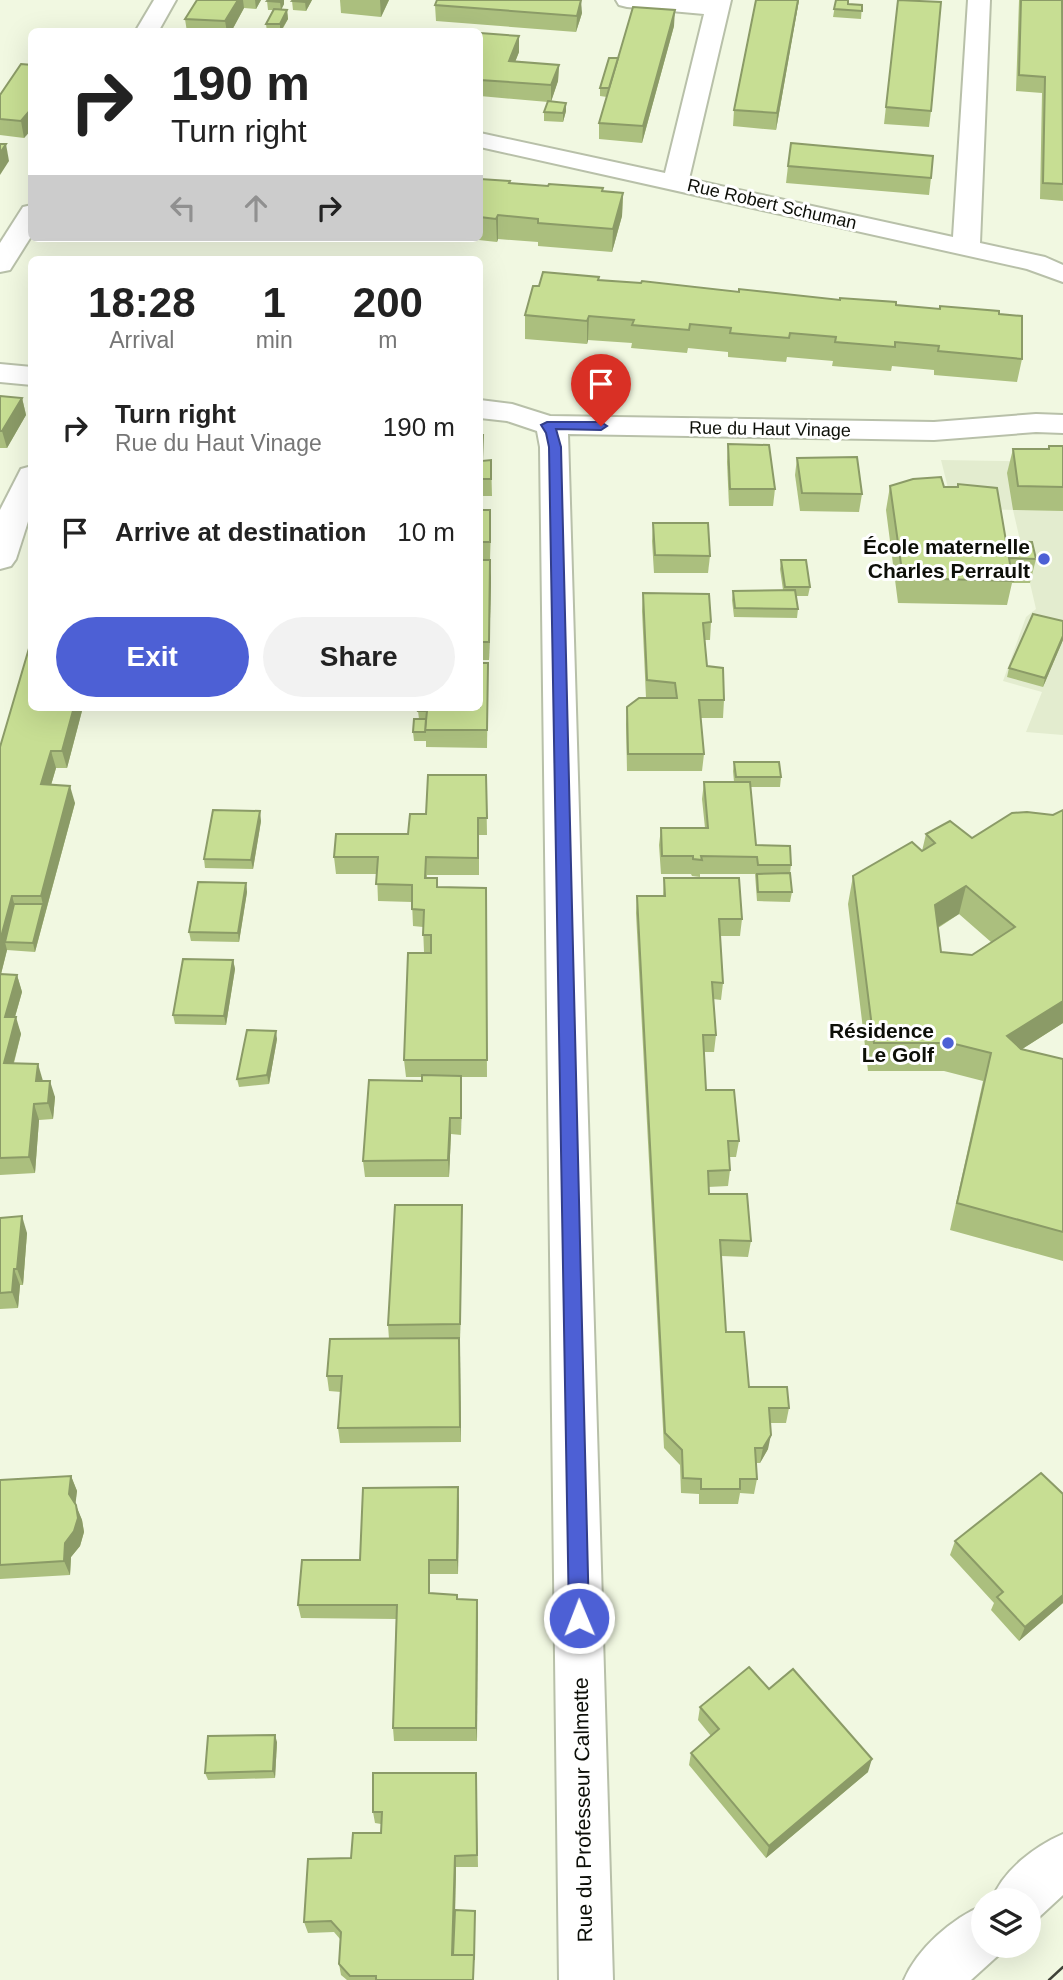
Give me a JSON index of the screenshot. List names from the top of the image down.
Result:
{
  "streets": {
    "street": ["Rue Robert Schuman", "Rue du Haut Vinage", "Rue du Professeur Calmette"]
  },
  "crossings": [
    ["Rue du Haut Vinage", "Rue du Professeur Calmette"]
  ],
  "places": ["École maternelle Charles Perrault", "Résidence Le Golf"],
  "page": {
    "turn": ["190 m", "Turn right"],
    "eta": [
      "18:28",
      "Arrival",
      "1",
      "min",
      "200",
      "m"
    ],
    "list": [
      {
        "name": "Turn right",
        "note": "Rue du Haut Vinage",
        "value": "190 m"
      },
      {
        "name": "Arrive at destination",
        "value": "10 m"
      }
    ],
    "buttons": ["Exit", "Share"]
  }
}
